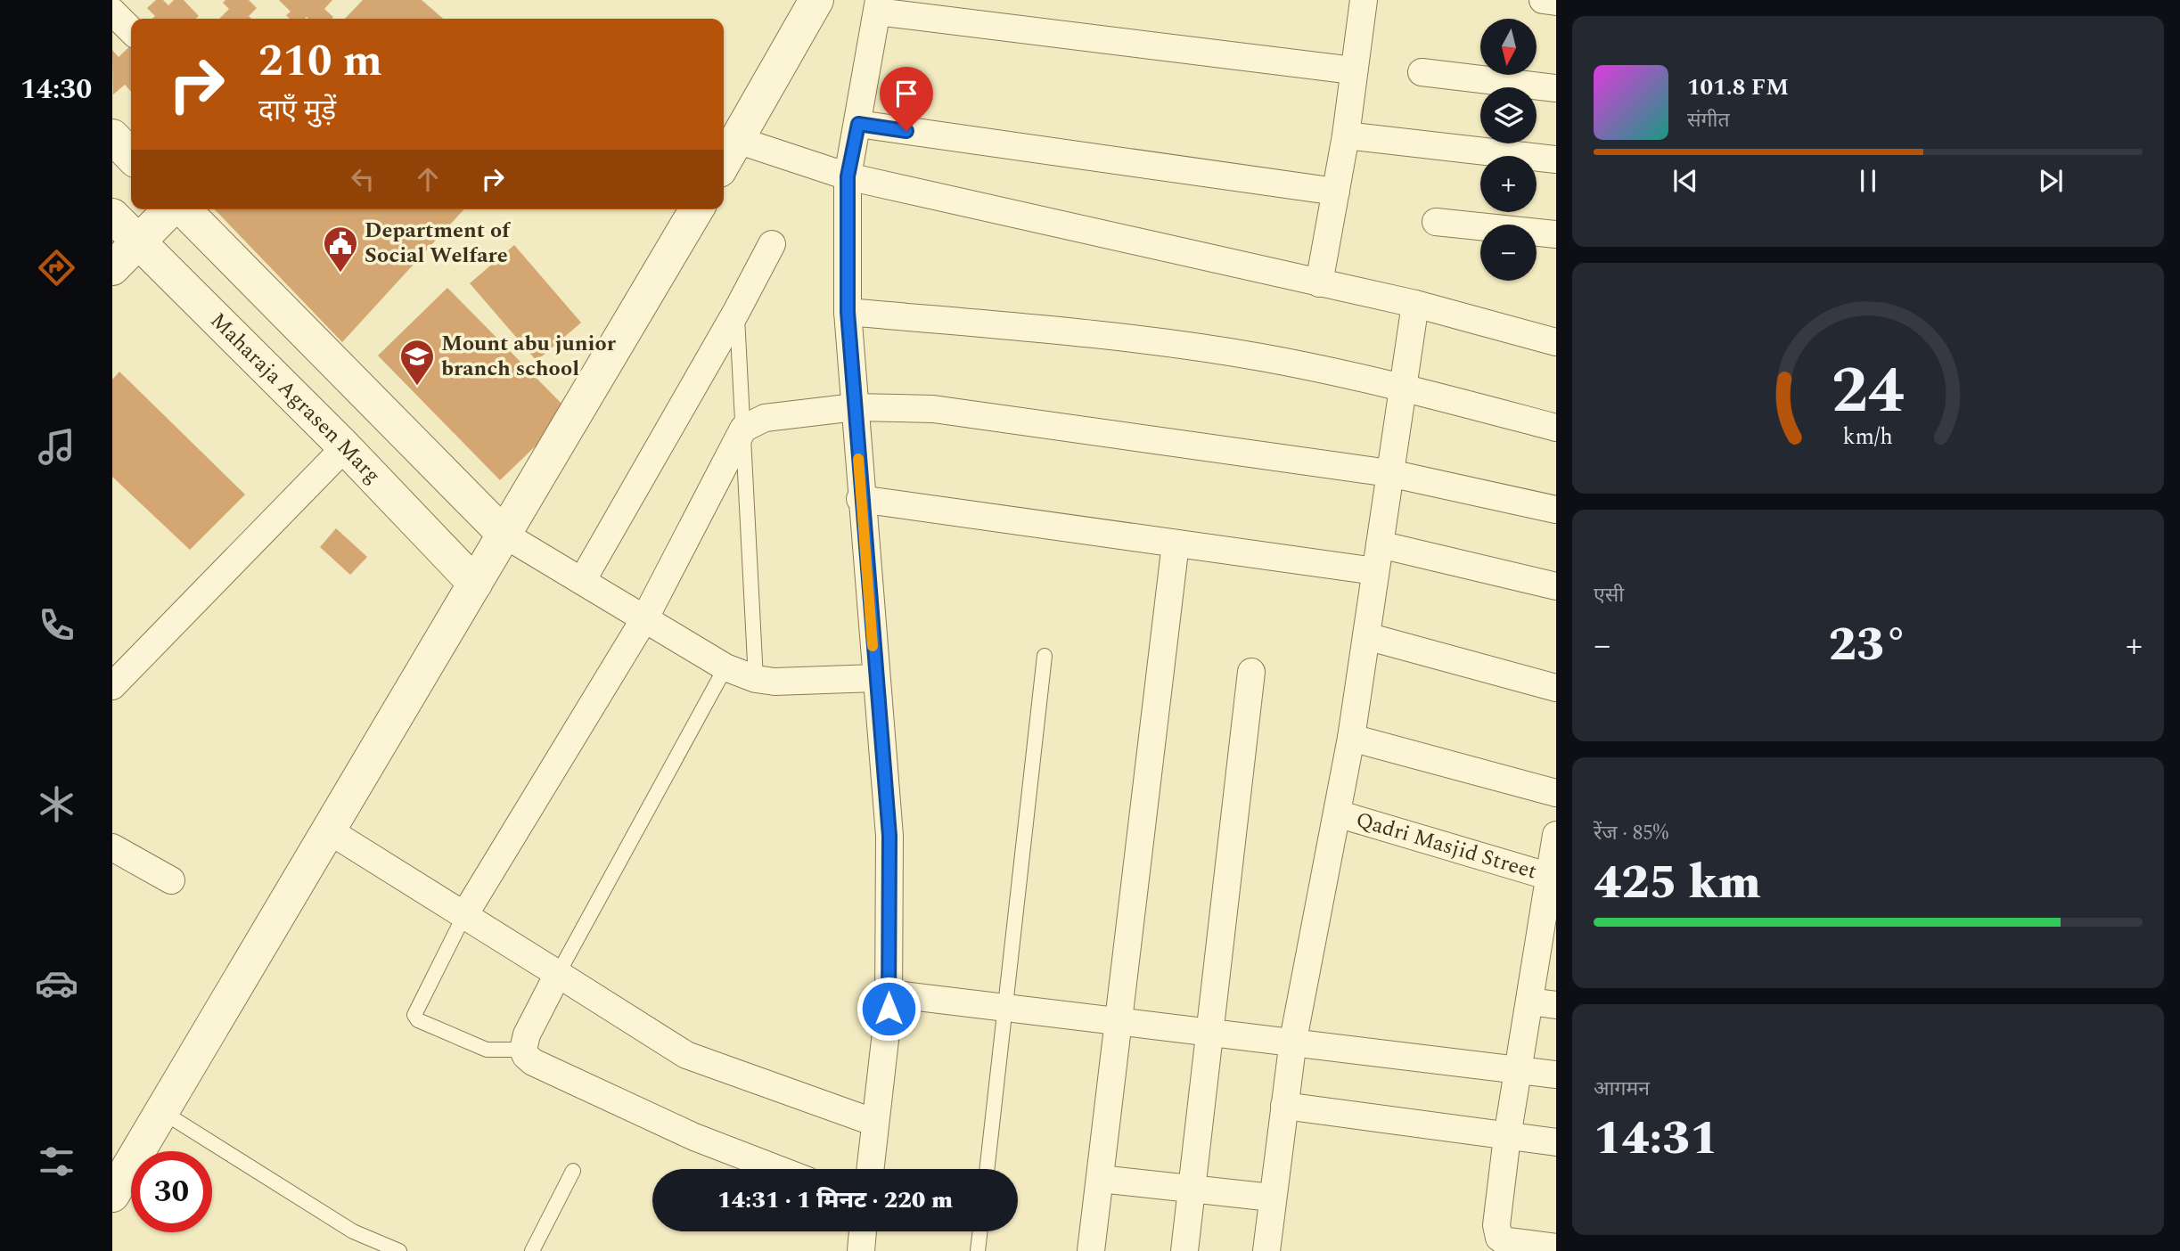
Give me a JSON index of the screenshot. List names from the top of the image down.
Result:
{
  "streets": {
    "street": ["Maharaja Agrasen Marg", "Qadri Masjid Street"]
  },
  "places": {
    "public building": ["Department of Social Welfare"],
    "school or university": ["Mount abu junior branch school"]
  },
  "north": "bottom",
  "page": {
    "tabs": "14:30",
    "map_buttons": ["+", "−"],
    "turn": ["210 m", "दाएँ मुड़ें"],
    "song": ["101.8 FM", "संगीत"],
    "tile": [
      "एसी",
      ["रेंज · 85%", "425 km"],
      ["आगमन", "14:31"]
    ],
    "heat": ["−", "23°", "+"],
    "limit": "30",
    "trip": "14:31 · 1 मिनट · 220 m",
    "gauge": ["24", "km/h"]
  }
}
